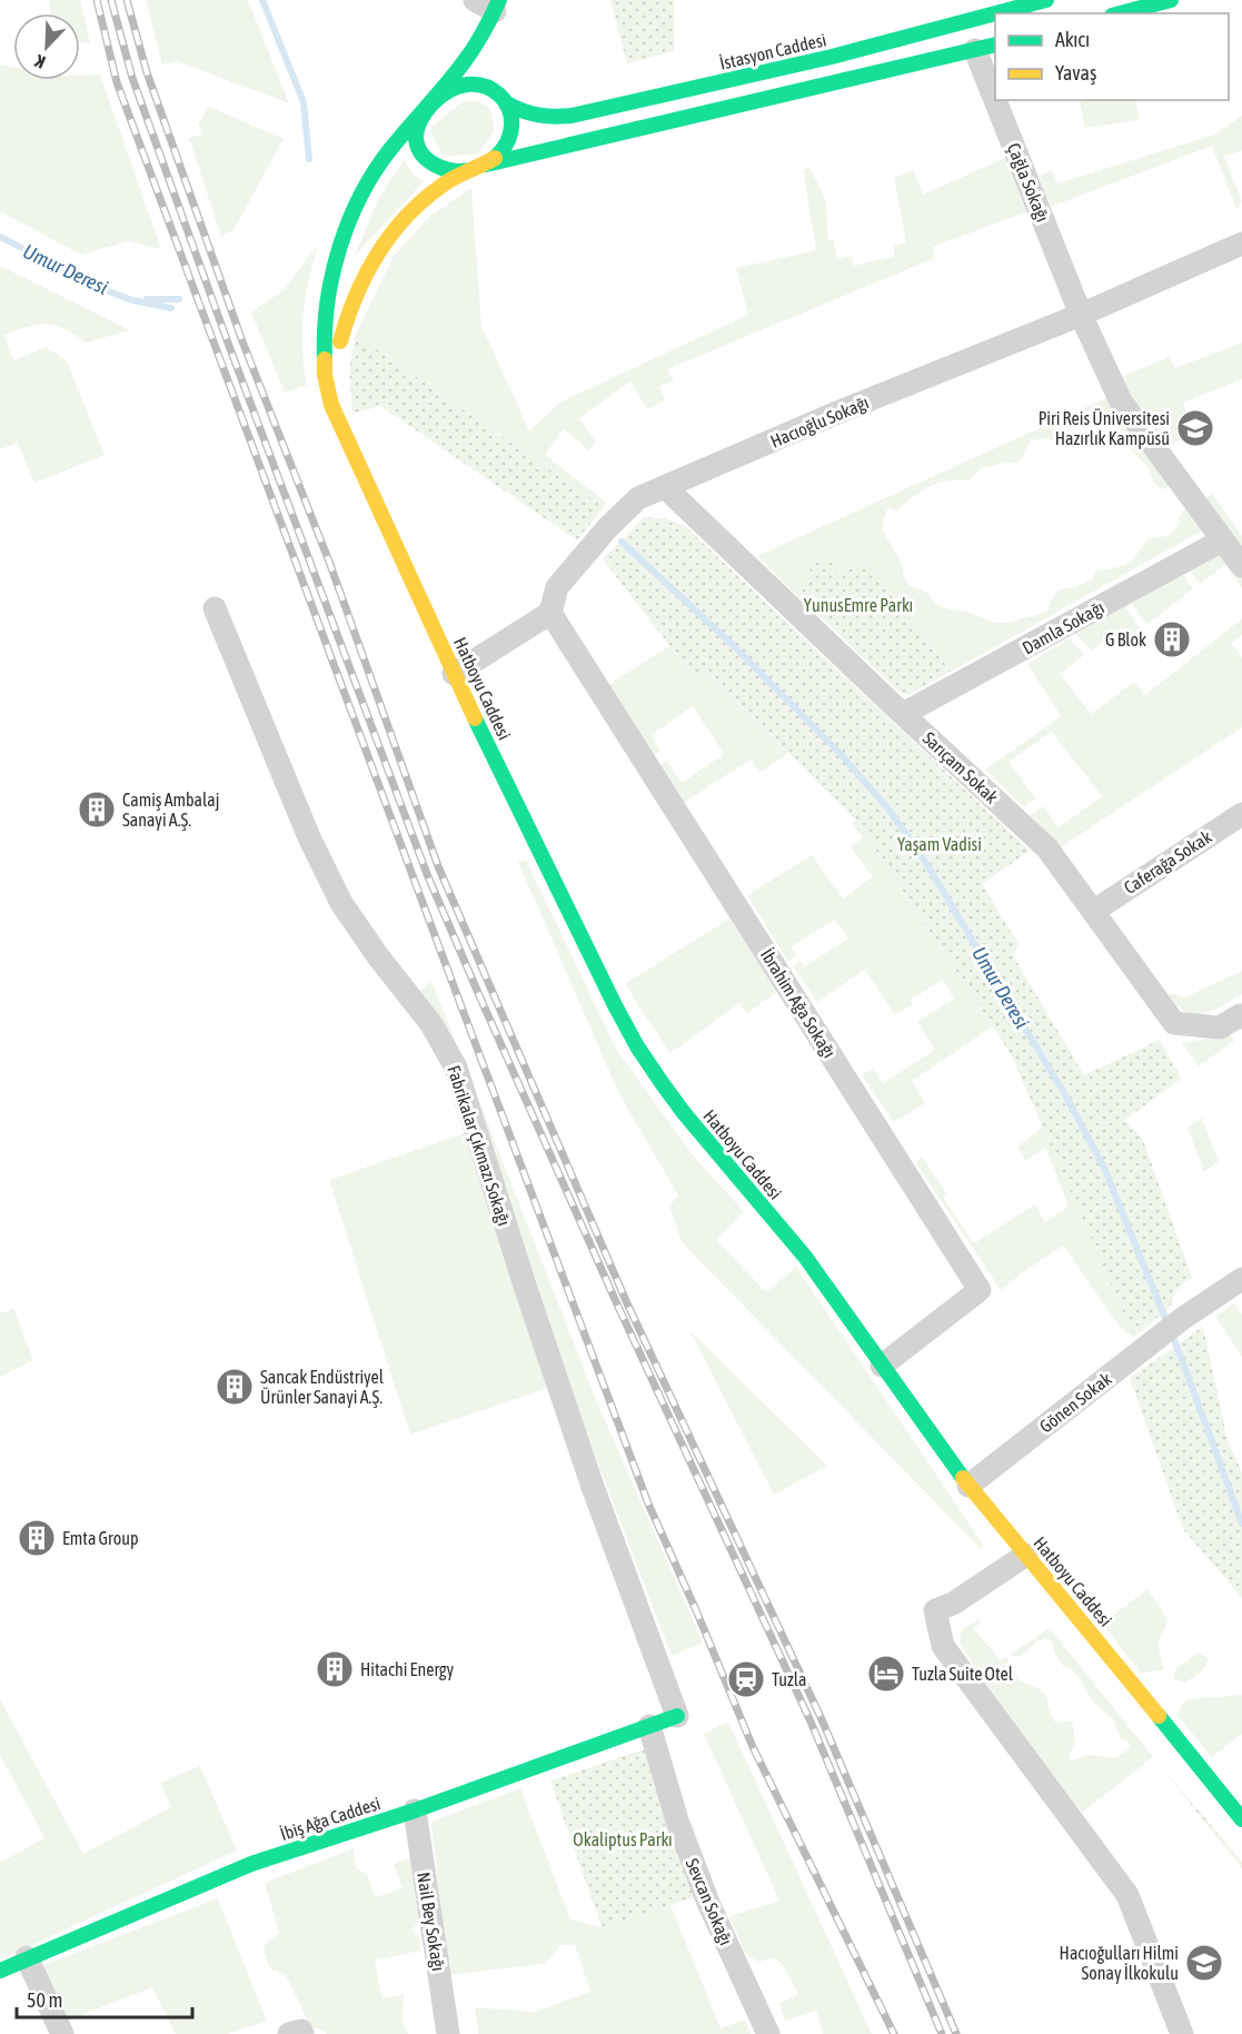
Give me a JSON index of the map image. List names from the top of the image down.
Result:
{
  "streets": {
    "main road": ["İstasyon Caddesi", "Hatboyu Caddesi", "İbiş Ağa Caddesi"],
    "street": [
      "Çağla Sokağı",
      "Hacıoğlu Sokağı",
      "Damla Sokağı",
      "Sarıçam Sokak",
      "Caferağa Sokak",
      "İbrahim Ağa Sokağı",
      "Fabrikalar Çıkmazı Sokağı",
      "Gönen Sokak",
      "Sevcan Sokağı",
      "Nail Bey Sokağı"
    ]
  },
  "crossings": [
    ["İstasyon Caddesi", "Hatboyu Caddesi"],
    ["Çağla Sokağı", "Hacıoğlu Sokağı"],
    ["Çağla Sokağı", "Damla Sokağı"],
    ["Hacıoğlu Sokağı", "Sarıçam Sokak"],
    ["Hacıoğlu Sokağı", "İbrahim Ağa Sokağı"],
    ["Damla Sokağı", "Sarıçam Sokak"],
    ["Hatboyu Caddesi", "İbrahim Ağa Sokağı"],
    ["Hatboyu Caddesi", "Gönen Sokak"],
    ["Sarıçam Sokak", "Caferağa Sokak"],
    ["Fabrikalar Çıkmazı Sokağı", "İbiş Ağa Caddesi"],
    ["İbiş Ağa Caddesi", "Sevcan Sokağı"],
    ["İbiş Ağa Caddesi", "Nail Bey Sokağı"]
  ],
  "water": ["Umur Deresi"],
  "parks": ["YunusEmre Parkı", "Yaşam Vadisi", "Okaliptus Parkı"],
  "places": {
    "school or university": ["Piri Reis Üniversitesi Hazırlık Kampüsü", "Hacıoğulları Hilmi Sonay İlkokulu"],
    "building": [
      "G Blok",
      "Camiş Ambalaj Sanayi A.Ş.",
      "Sancak Endüstriyel Ürünler Sanayi A.Ş.",
      "Emta Group",
      "Hitachi Energy"
    ],
    "hotel": ["Tuzla Suite Otel"],
    "station": ["Tuzla"]
  },
  "legend": ["Akıcı", "Yavaş"],
  "scale_bar": "50 m",
  "north": "bottom left"
}
